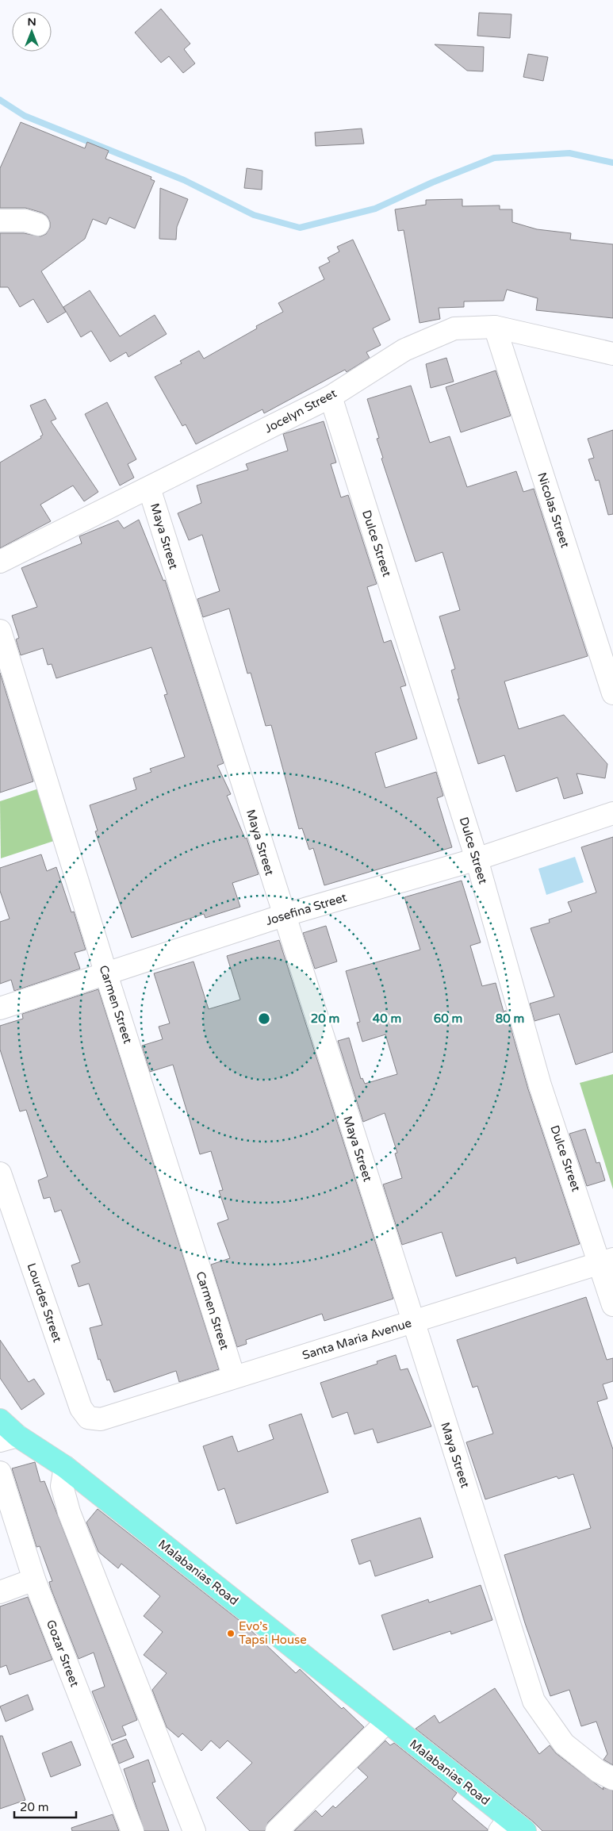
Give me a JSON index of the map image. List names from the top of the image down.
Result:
{
  "streets": {
    "main road": ["Malabanias Road"],
    "street": [
      "Jocelyn Street",
      "Nicolas Street",
      "Maya Street",
      "Dulce Street",
      "Josefina Street",
      "Carmen Street",
      "Lourdes Street",
      "Santa Maria Avenue",
      "Gozar Street"
    ]
  },
  "crossings": [
    ["Jocelyn Street", "Nicolas Street"],
    ["Jocelyn Street", "Maya Street"],
    ["Jocelyn Street", "Dulce Street"],
    ["Maya Street", "Josefina Street"],
    ["Maya Street", "Santa Maria Avenue"],
    ["Dulce Street", "Josefina Street"],
    ["Dulce Street", "Santa Maria Avenue"],
    ["Josefina Street", "Carmen Street"],
    ["Carmen Street", "Santa Maria Avenue"],
    ["Lourdes Street", "Santa Maria Avenue"]
  ],
  "places": ["Evo’s Tapsi House"],
  "scale_bar": "20 m",
  "north": "top",
  "rings": [
    "20 m",
    "40 m",
    "60 m",
    "80 m"
  ]
}
